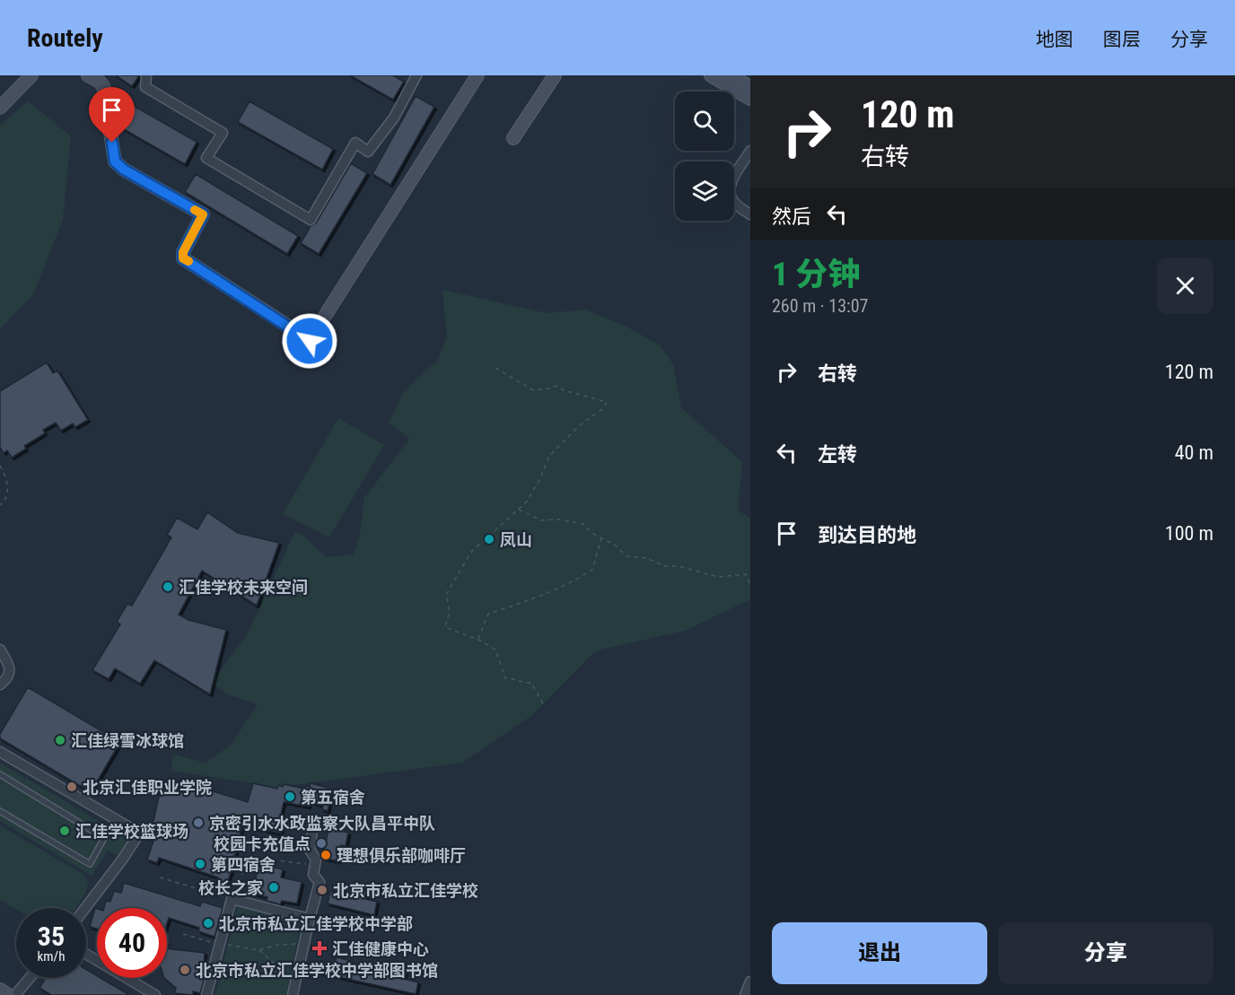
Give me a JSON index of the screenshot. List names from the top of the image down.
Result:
{
  "places": {
    "other": [
      "凤山",
      "汇佳学校未来空间",
      "汇佳绿雪冰球馆",
      "北京汇佳职业学院",
      "第五宿舍",
      "京密引水水政监察大队昌平中队",
      "汇佳学校篮球场",
      "校园卡充值点",
      "理想俱乐部咖啡厅",
      "第四宿舍",
      "校长之家",
      "北京市私立汇佳学校",
      "北京市私立汇佳学校中学部",
      "北京市私立汇佳学校中学部图书馆"
    ],
    "health": ["汇佳健康中心"]
  },
  "page": {
    "header": "Routely",
    "nav": ["地图", "图层", "分享"],
    "turn": ["120 m", "右转"],
    "then": "然后",
    "heading": ["1 分钟", "260 m · 13:07"],
    "list": [
      {
        "name": "右转",
        "value": "120 m"
      },
      {
        "name": "左转",
        "value": "40 m"
      },
      {
        "name": "到达目的地",
        "value": "100 m"
      }
    ],
    "speed": "35 km/h",
    "limit": "40",
    "buttons": ["退出", "分享"]
  }
}
